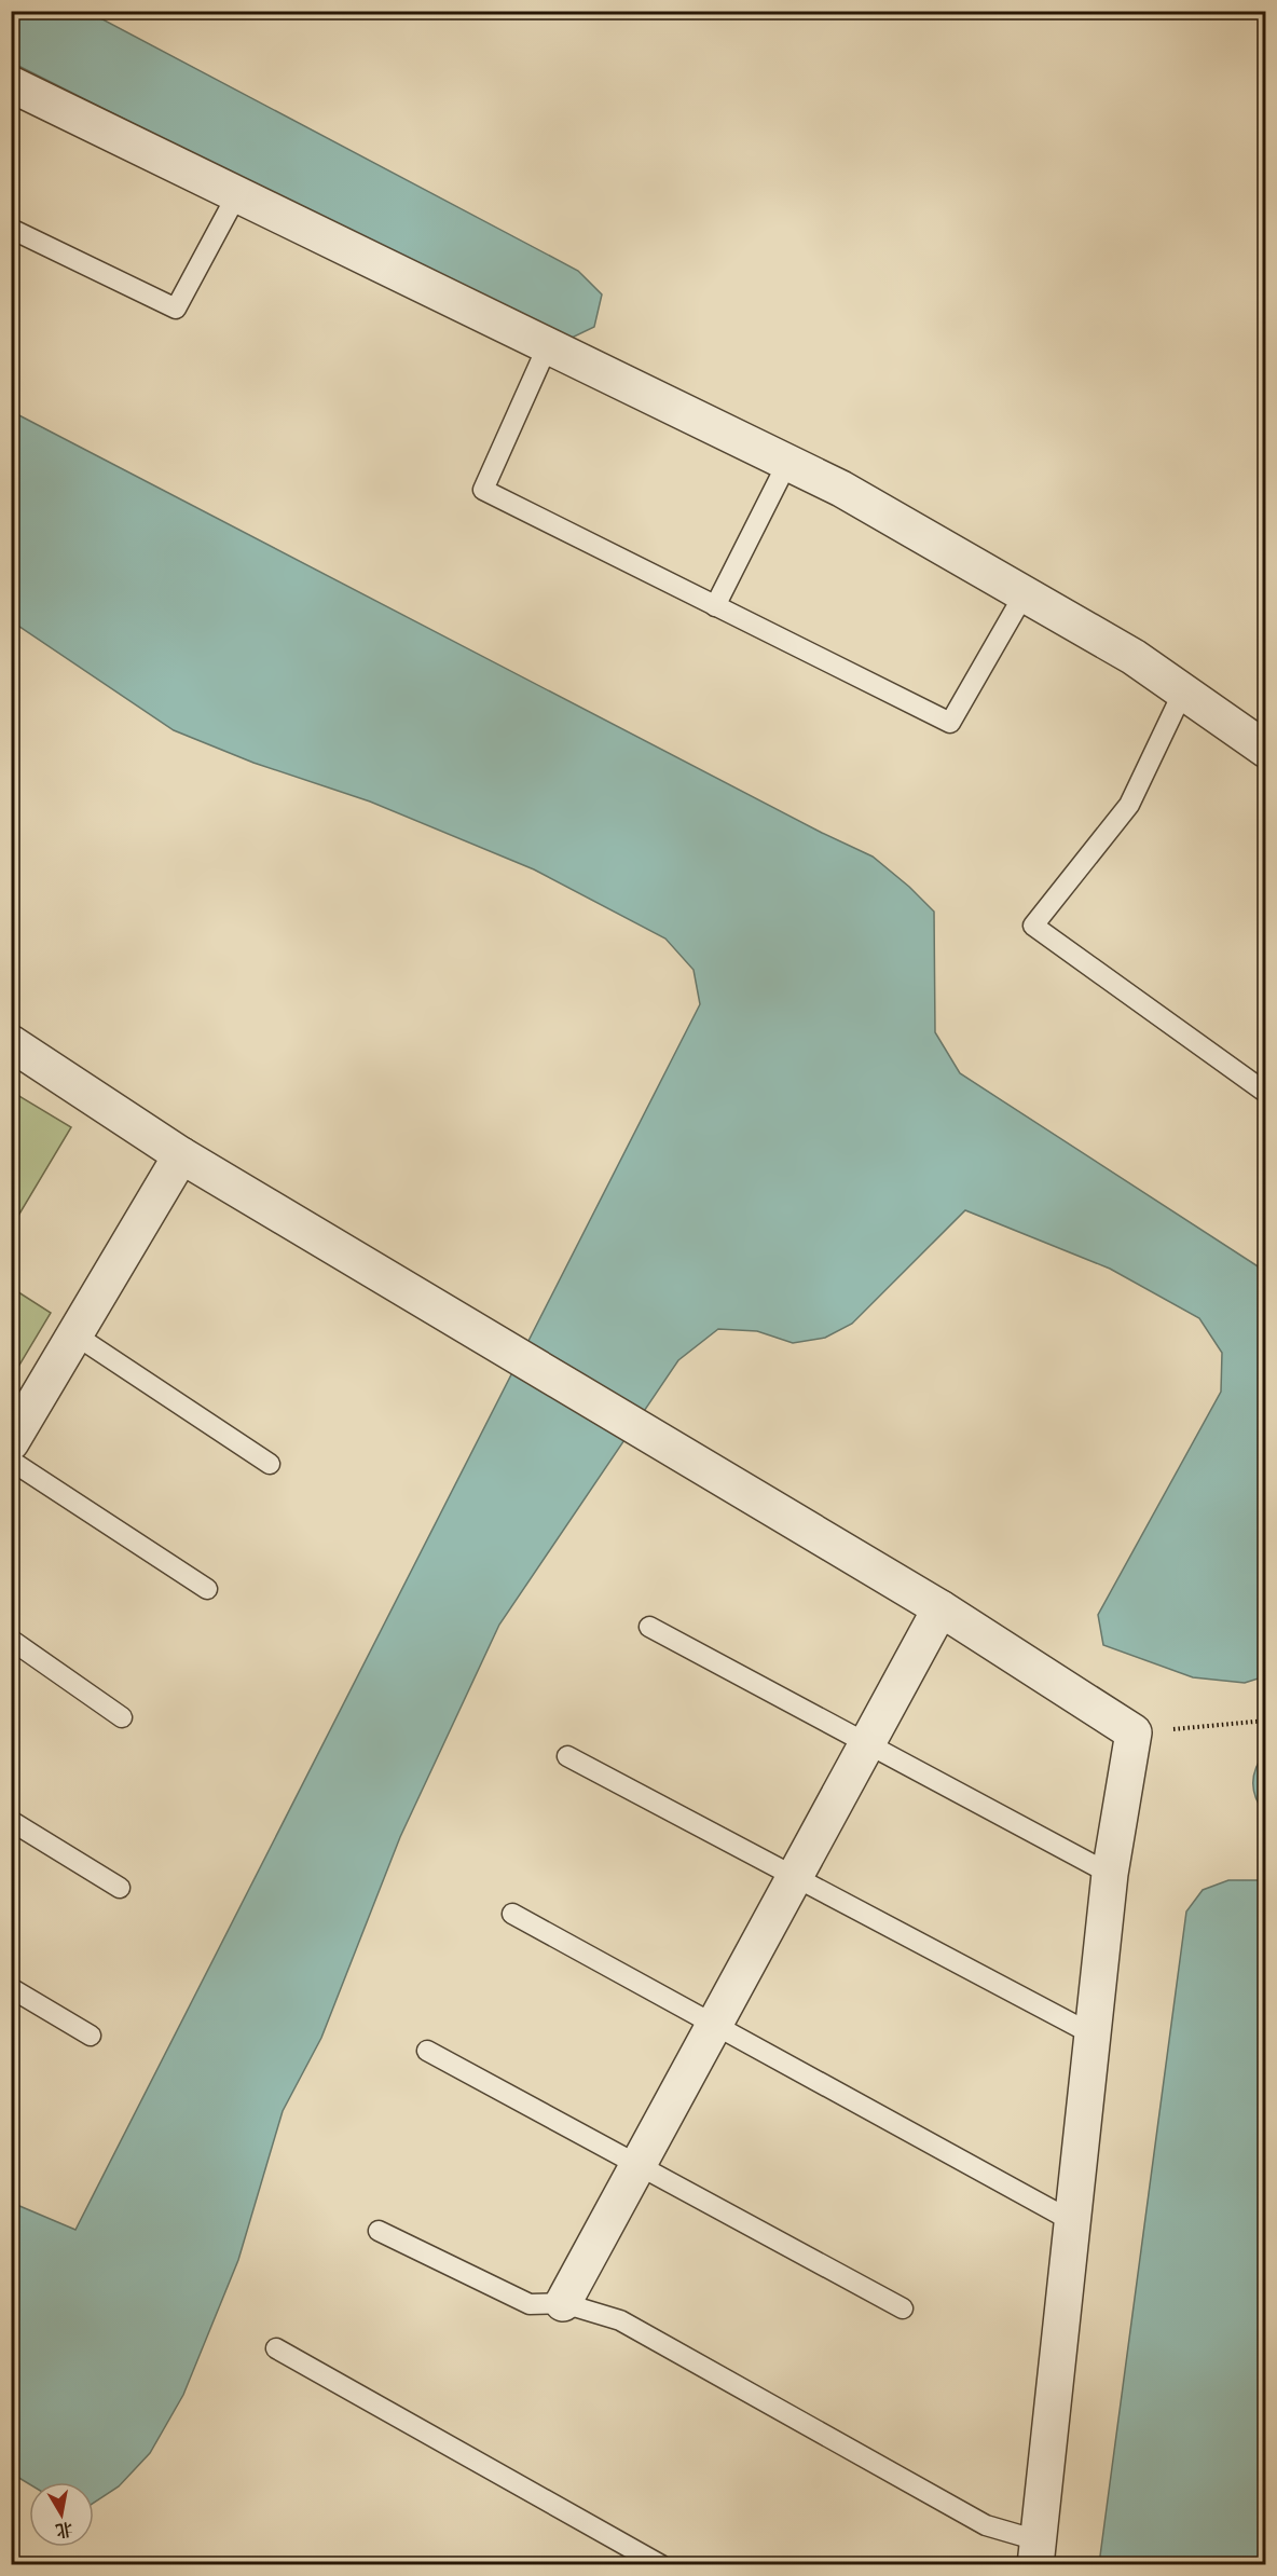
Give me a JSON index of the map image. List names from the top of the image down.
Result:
{
  "north": "bottom"
}
